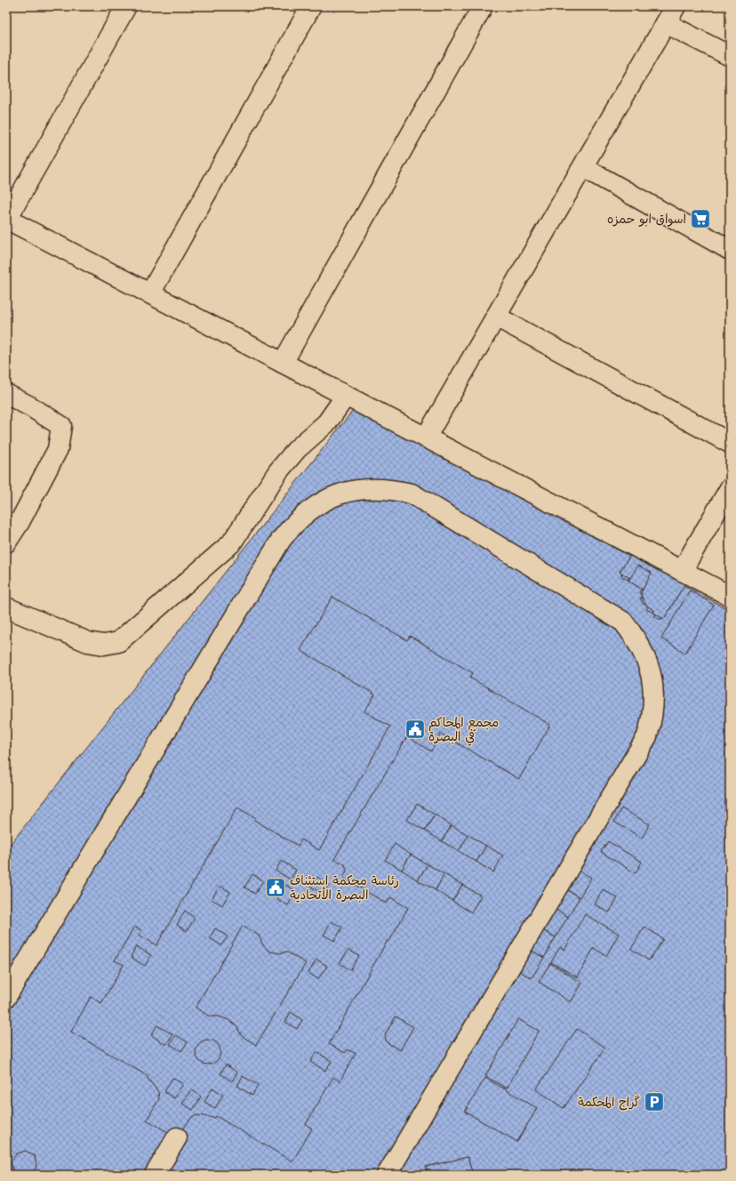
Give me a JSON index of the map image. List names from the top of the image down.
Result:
{
  "places": {
    "supermarket": ["اسواق ابو حمزه"],
    "public building": ["مجمع المحاكم في البصرة", "رئاسة محكمة استئناف البصرة الأتحادية"],
    "parking": ["گراج المحكمة"]
  }
}
